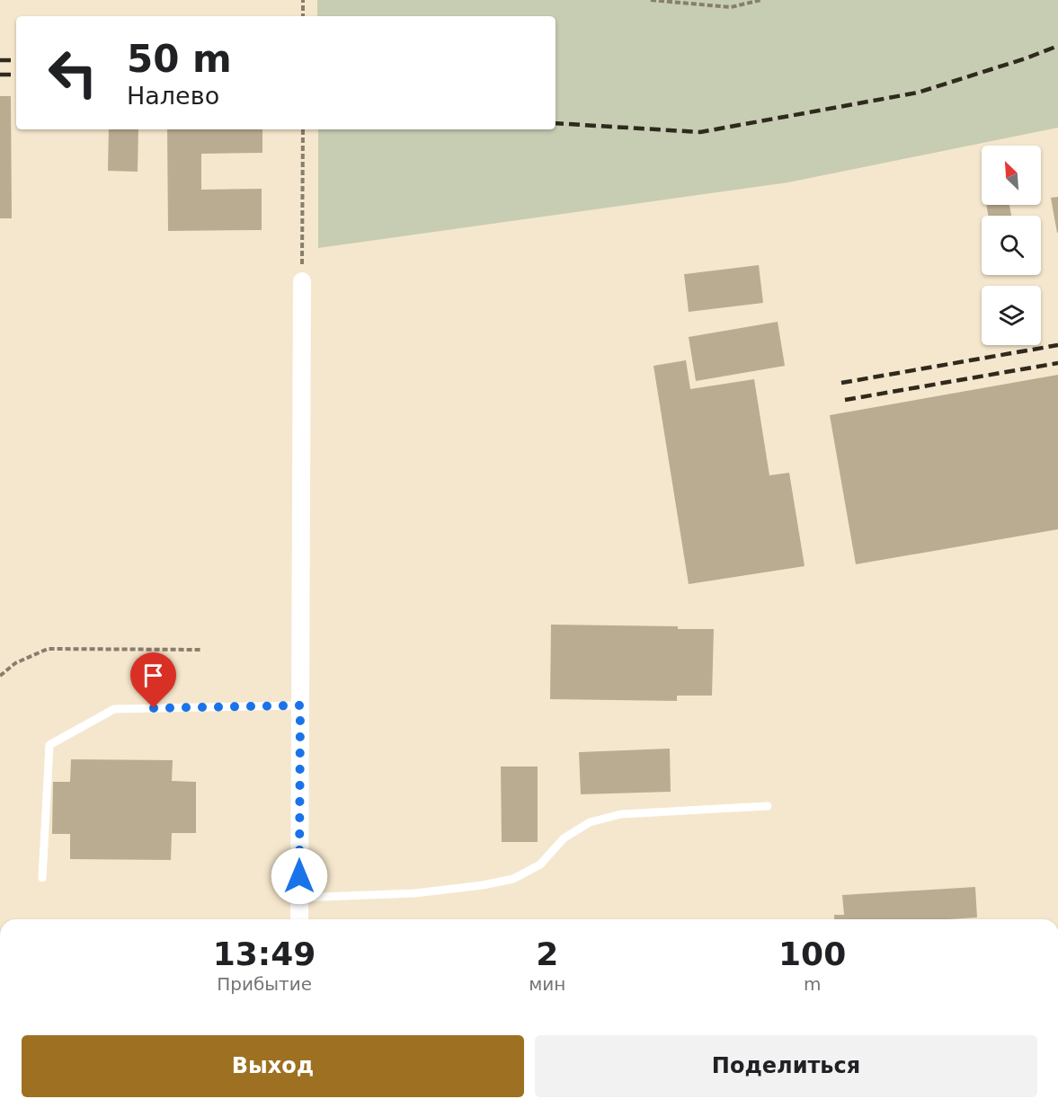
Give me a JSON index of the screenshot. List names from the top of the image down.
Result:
{
  "north": "top left",
  "page": {
    "turn": ["50 m", "Налево"],
    "eta": [
      "13:49",
      "Прибытие",
      "2",
      "мин",
      "100",
      "m"
    ],
    "buttons": ["Выход", "Поделиться"]
  }
}
